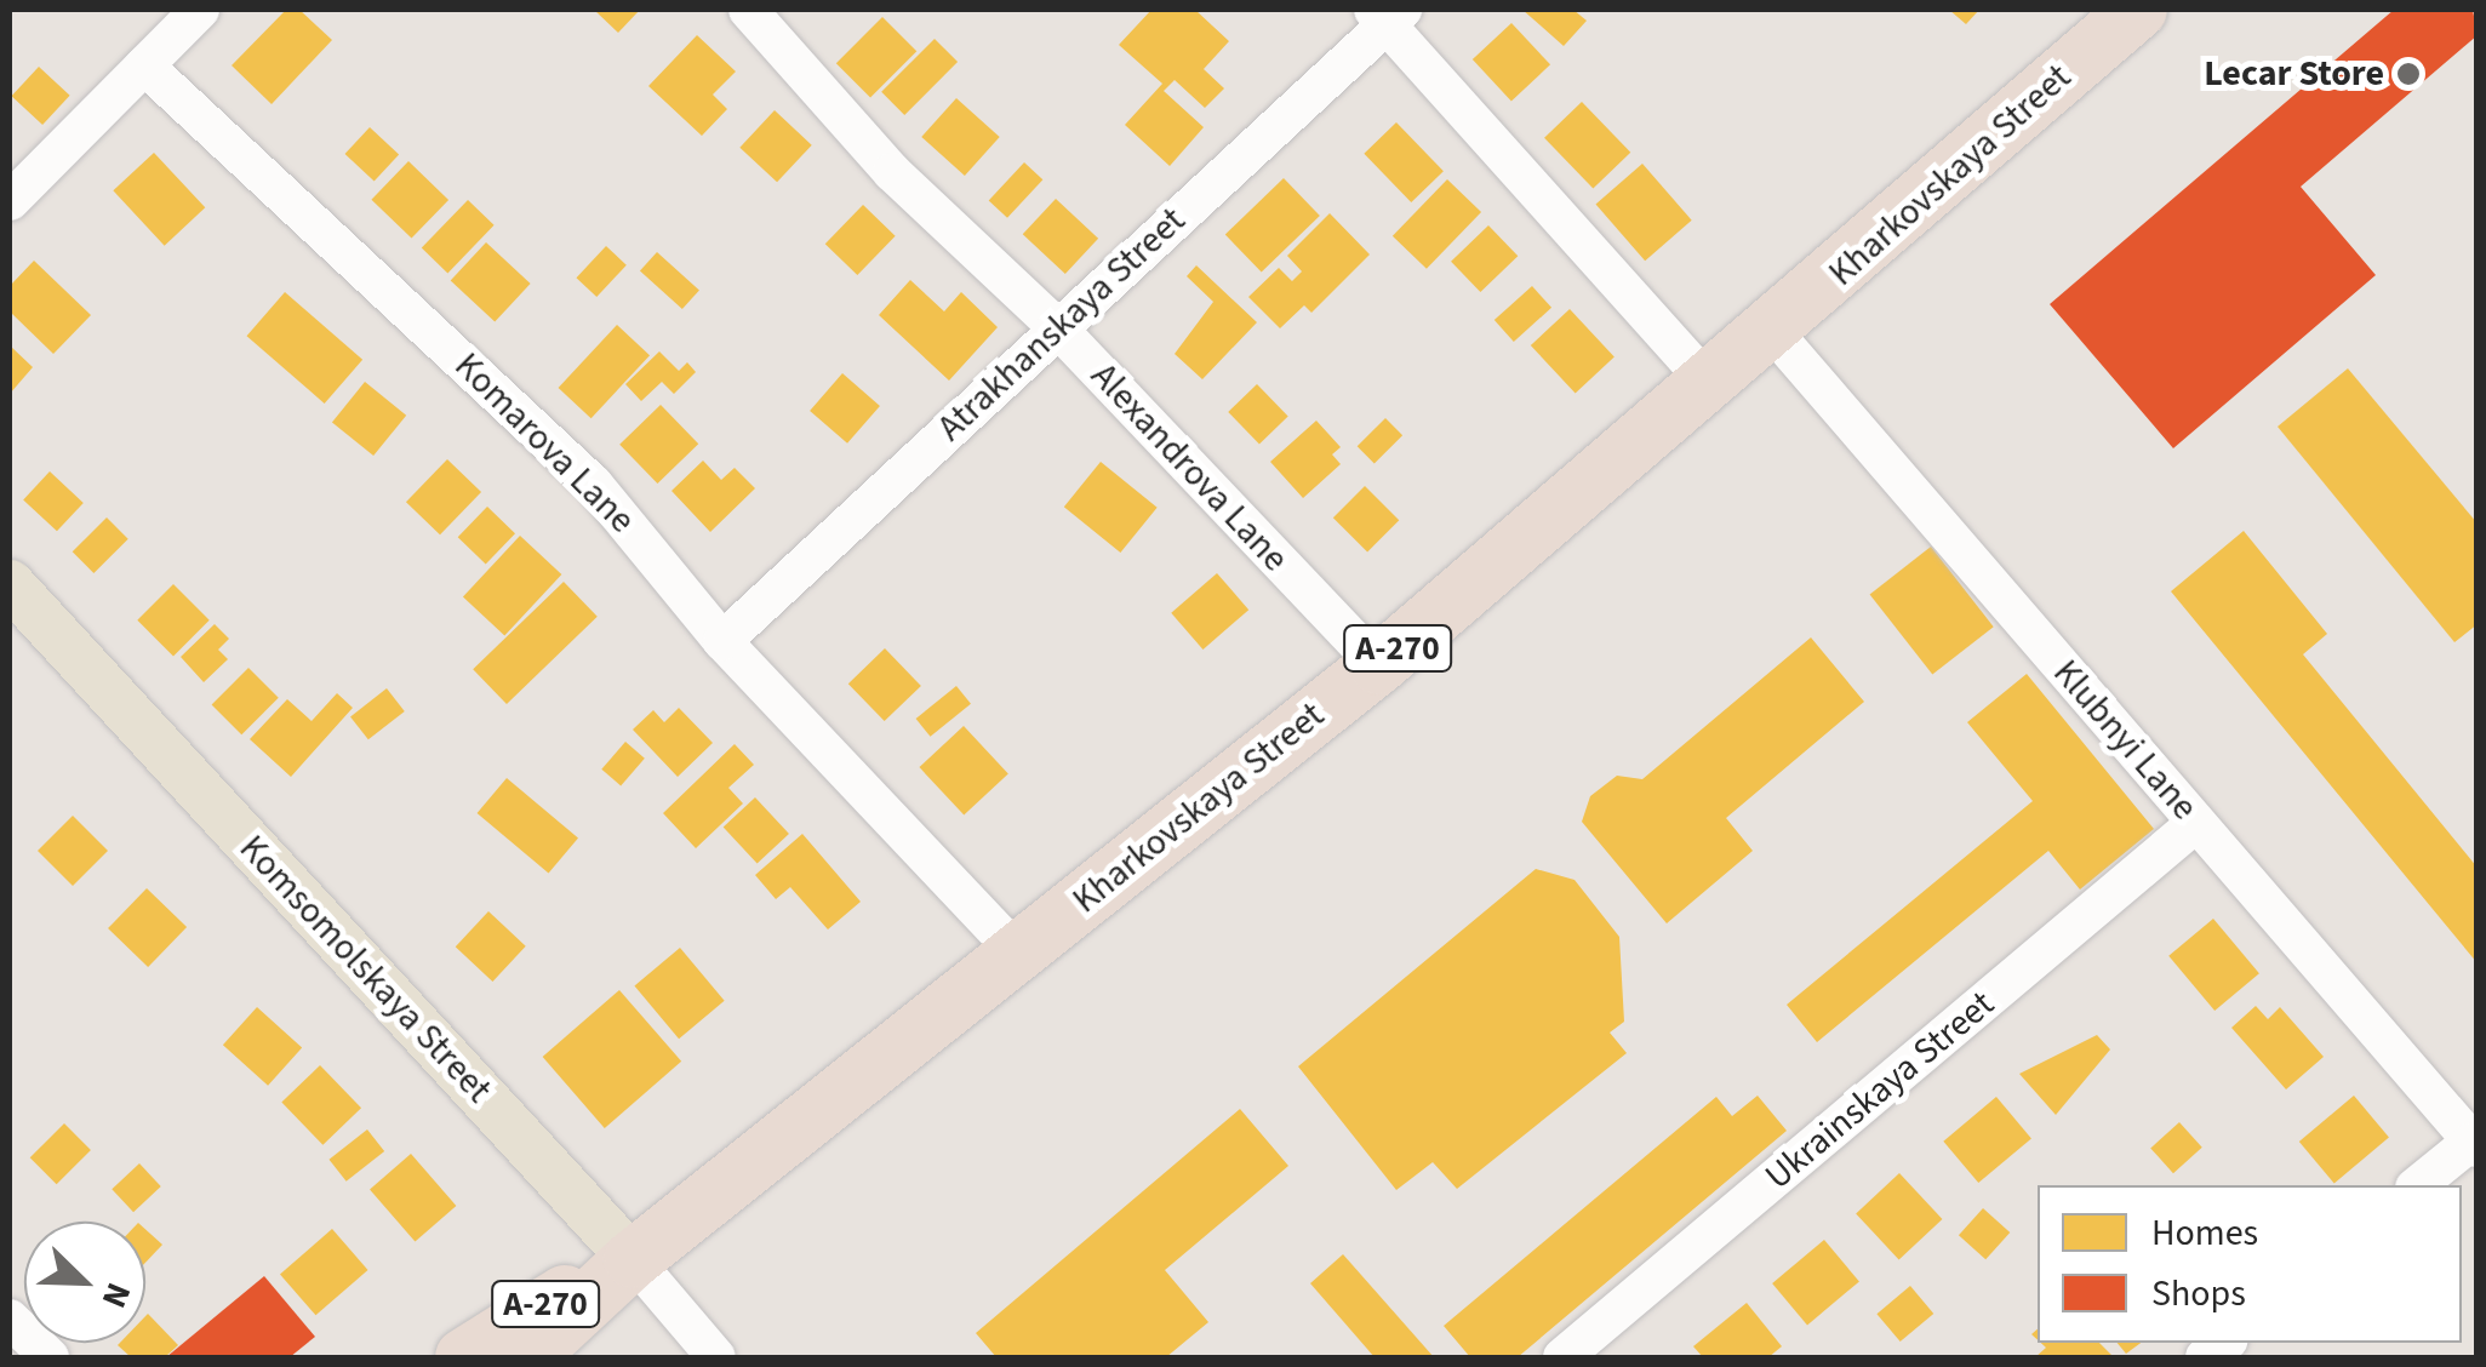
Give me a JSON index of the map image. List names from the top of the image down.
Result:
{
  "streets": {
    "highway": ["Kharkovskaya Street", "А-270"],
    "main road": ["Komsomolskaya Street"],
    "street": [
      "Atrakhanskaya Street",
      "Komarova Lane",
      "Alexandrova Lane",
      "Klubnyi Lane",
      "Ukrainskaya Street"
    ]
  },
  "crossings": [
    ["Kharkovskaya Street", "Komarova Lane"],
    ["Kharkovskaya Street", "Alexandrova Lane"],
    ["Kharkovskaya Street", "Klubnyi Lane"],
    ["Kharkovskaya Street", "Komsomolskaya Street"],
    ["Atrakhanskaya Street", "Komarova Lane"],
    ["Atrakhanskaya Street", "Alexandrova Lane"],
    ["Klubnyi Lane", "Ukrainskaya Street"]
  ],
  "places": ["Lecar Store"],
  "legend": ["Homes", "Shops"],
  "north": "bottom right"
}
